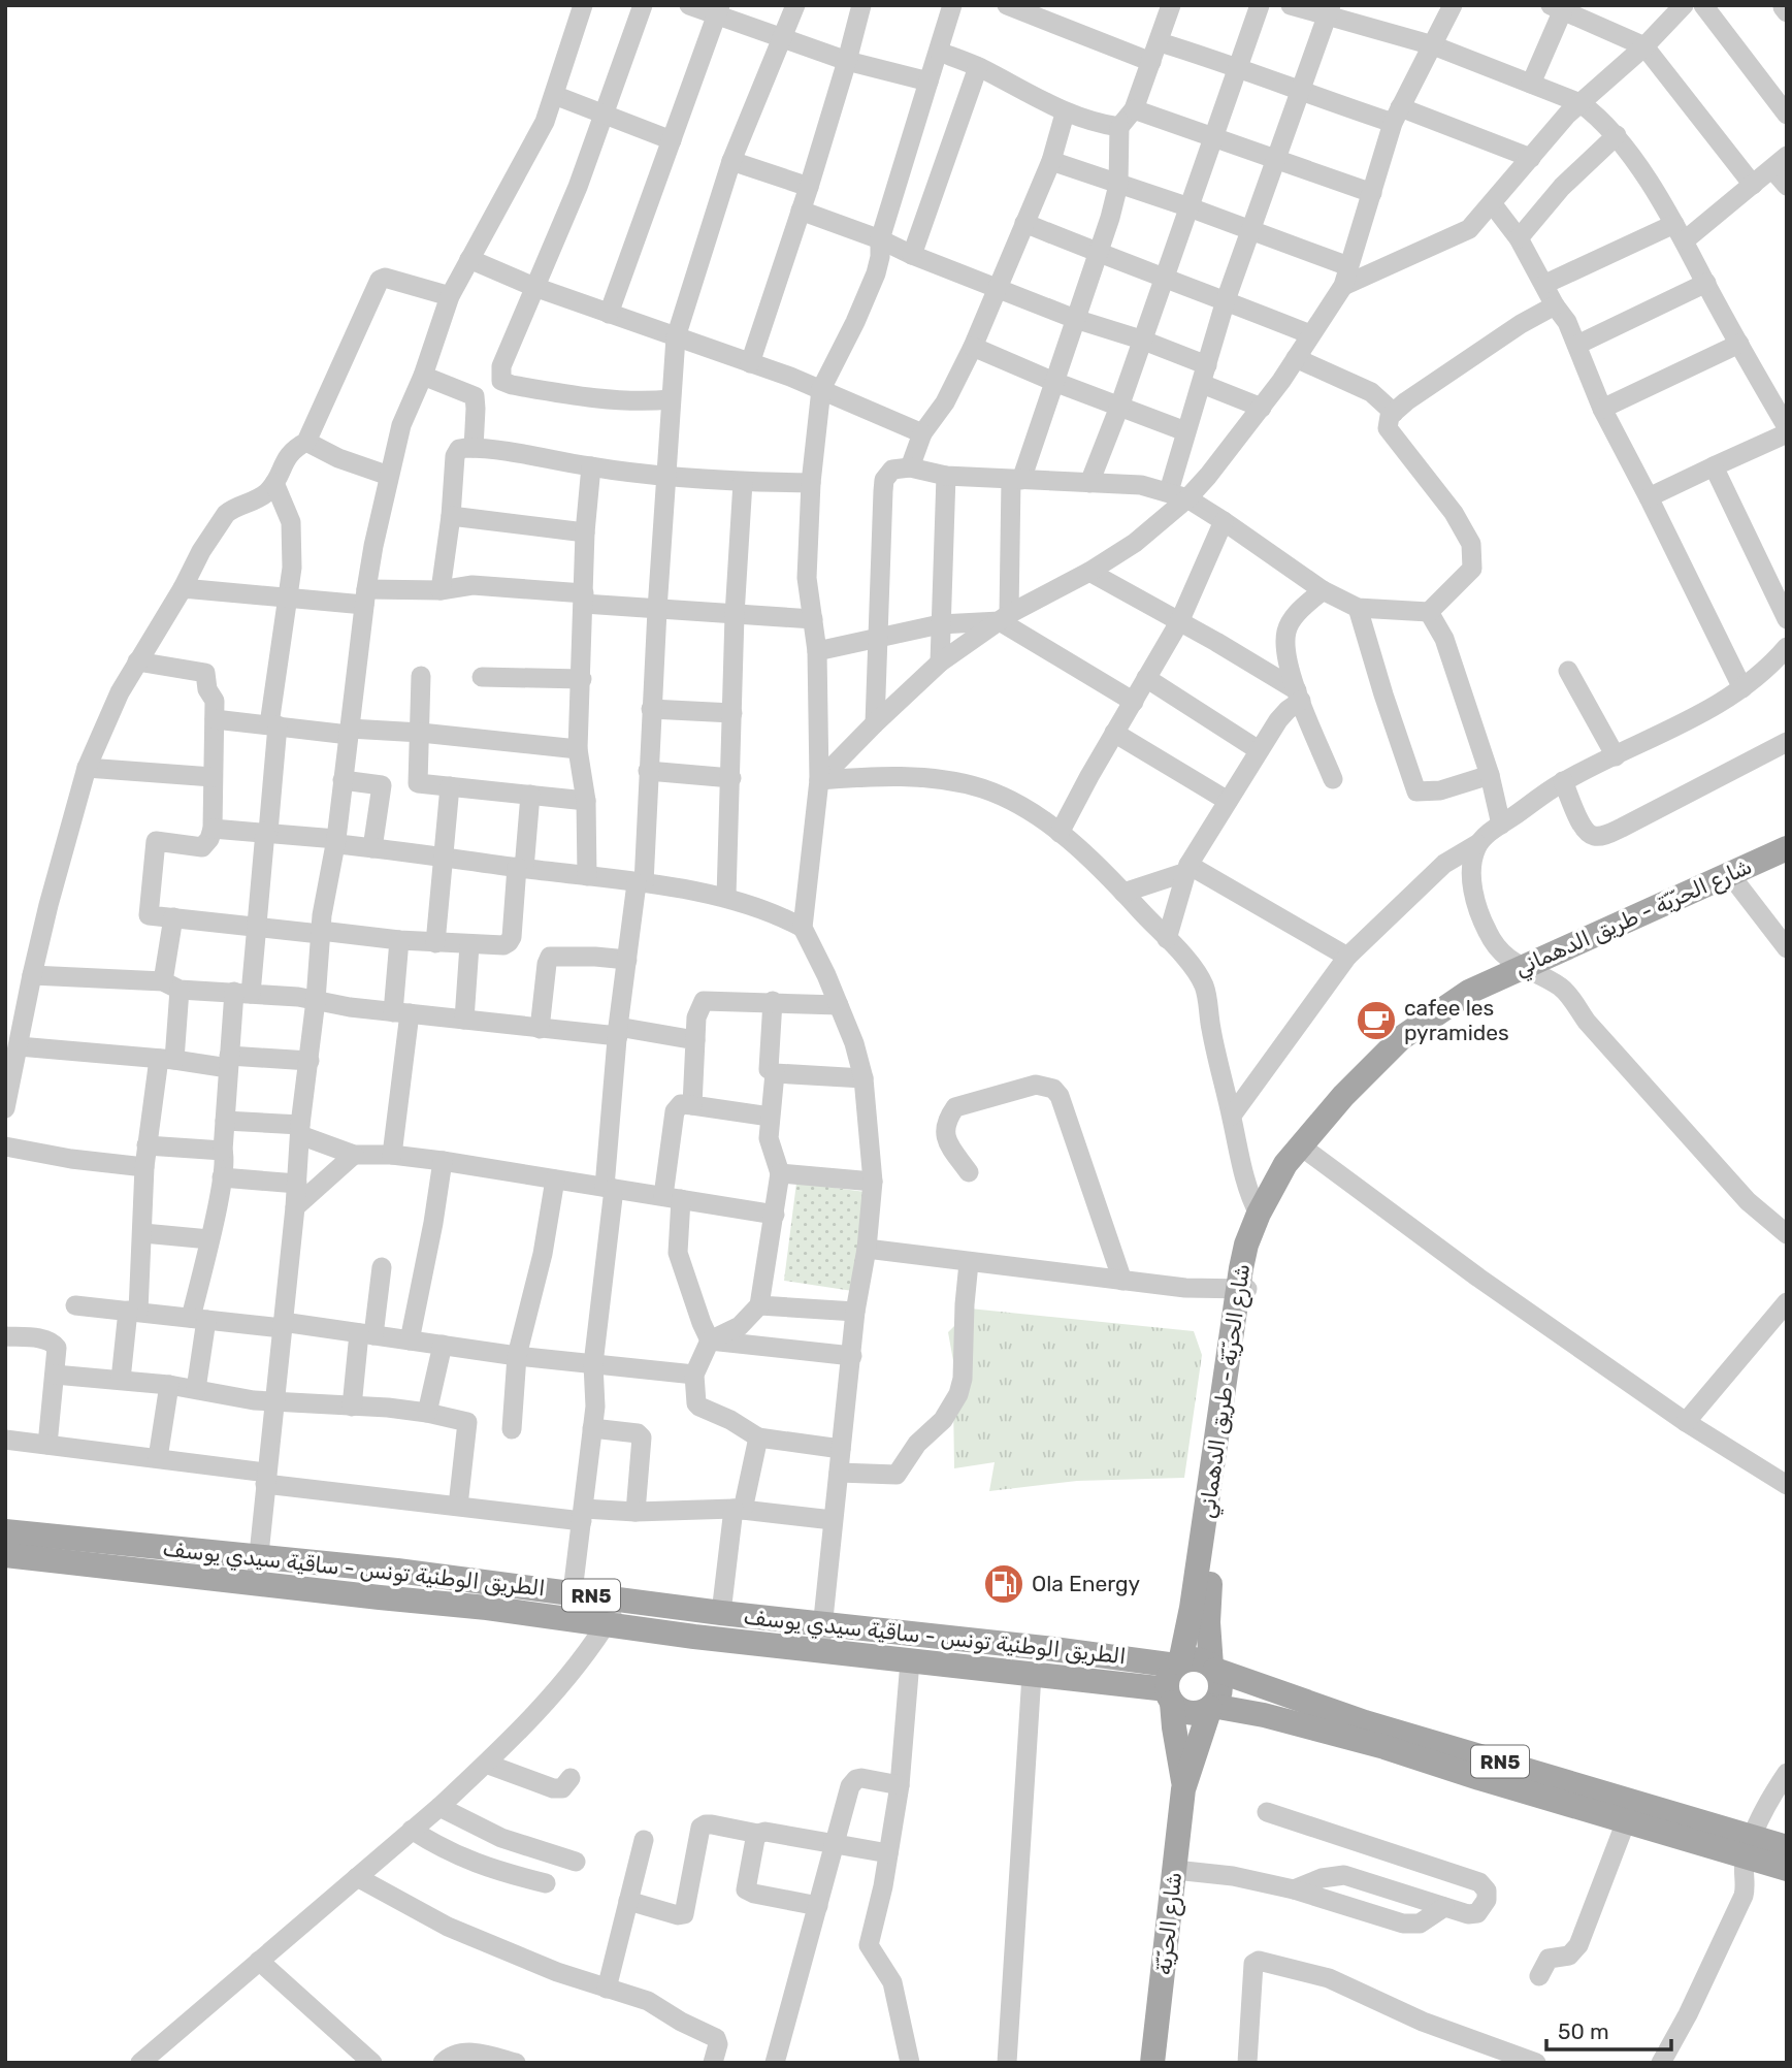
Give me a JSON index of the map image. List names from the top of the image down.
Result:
{
  "streets": {
    "main road": [
      "شارع الحرّيّة - طريق الدهماني",
      "الطريق الوطنية تونس - ساقية سيدي يوسف",
      "RN5",
      "شارع الحرّيّة"
    ]
  },
  "crossings": [
    ["شارع الحرّيّة - طريق الدهماني", "الطريق الوطنية تونس - ساقية سيدي يوسف"],
    ["شارع الحرّيّة - طريق الدهماني", "RN5"],
    ["شارع الحرّيّة - طريق الدهماني", "شارع الحرّيّة"],
    ["الطريق الوطنية تونس - ساقية سيدي يوسف", "RN5"],
    ["الطريق الوطنية تونس - ساقية سيدي يوسف", "شارع الحرّيّة"],
    ["RN5", "شارع الحرّيّة"]
  ],
  "places": {
    "cafe": ["cafee les pyramides"],
    "fuel station": ["Ola Energy"]
  },
  "scale_bar": "50 m"
}
